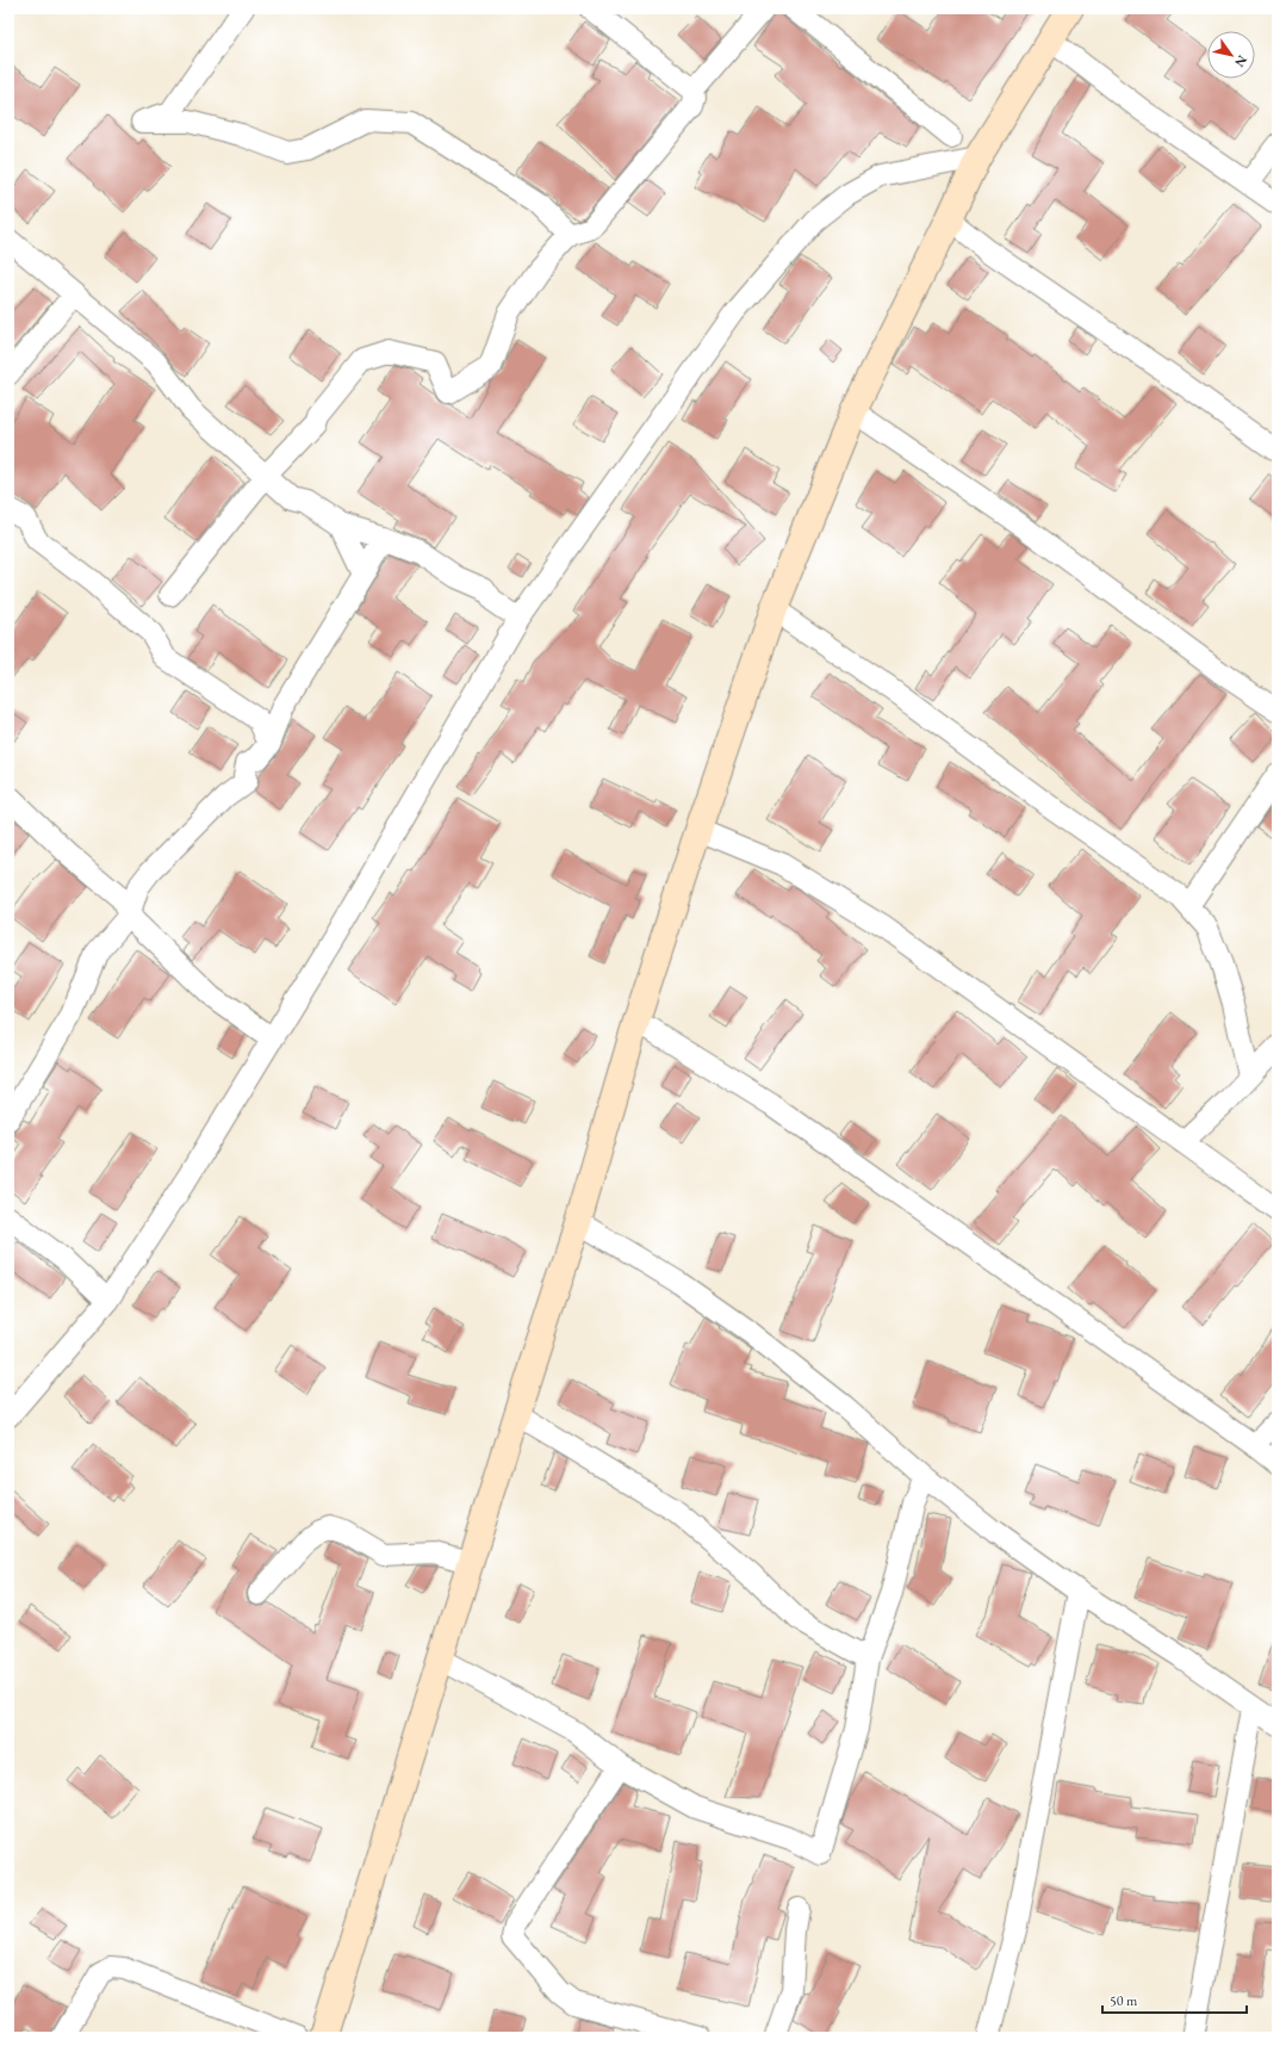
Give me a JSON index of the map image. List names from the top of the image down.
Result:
{
  "scale_bar": "50 m",
  "north": "bottom right"
}
